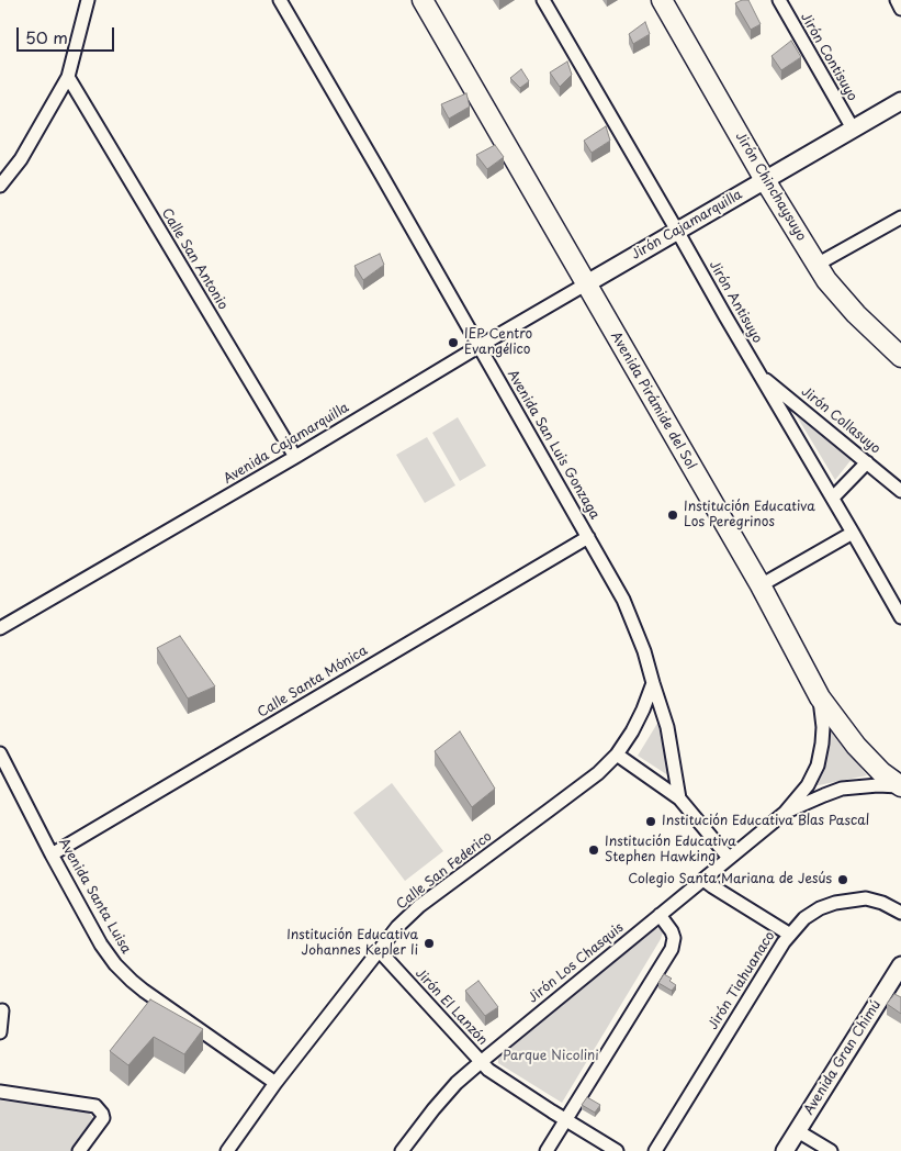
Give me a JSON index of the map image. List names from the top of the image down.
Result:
{
  "streets": {
    "main road": ["Jirón Chinchaysuyo", "Avenida Pirámide del Sol"],
    "street": [
      "Jirón Contisuyo",
      "Jirón Cajamarquilla",
      "Calle San Antonio",
      "Jirón Antisuyo",
      "Jirón Collasuyo",
      "Avenida Cajamarquilla",
      "Avenida San Luis Gonzaga",
      "Calle Santa Mónica",
      "Calle San Federico",
      "Avenida Santa Luisa",
      "Jirón Los Chasquis",
      "Jirón Tiahuanaco",
      "Jirón El Lanzón",
      "Avenida Gran Chimú"
    ]
  },
  "crossings": [
    ["Jirón Contisuyo", "Jirón Cajamarquilla"],
    ["Jirón Chinchaysuyo", "Jirón Cajamarquilla"],
    ["Jirón Cajamarquilla", "Jirón Antisuyo"],
    ["Jirón Cajamarquilla", "Avenida Pirámide del Sol"],
    ["Jirón Cajamarquilla", "Avenida Cajamarquilla"],
    ["Calle San Antonio", "Avenida Cajamarquilla"],
    ["Jirón Antisuyo", "Jirón Collasuyo"],
    ["Avenida Pirámide del Sol", "Avenida Cajamarquilla"],
    ["Avenida Pirámide del Sol", "Jirón Los Chasquis"],
    ["Avenida Cajamarquilla", "Avenida San Luis Gonzaga"],
    ["Avenida San Luis Gonzaga", "Calle Santa Mónica"],
    ["Avenida San Luis Gonzaga", "Calle San Federico"],
    ["Calle Santa Mónica", "Avenida Santa Luisa"],
    ["Calle San Federico", "Avenida Santa Luisa"],
    ["Calle San Federico", "Jirón El Lanzón"],
    ["Jirón Los Chasquis", "Jirón El Lanzón"]
  ],
  "parks": ["Parque Nicolini"],
  "places": [
    "IEP Centro Evangélico",
    "Institución Educativa Los Peregrinos",
    "Institución Educativa Blas Pascal",
    "Institución Educativa Stephen Hawking",
    "Colegio Santa Mariana de Jesús",
    "Institución Educativa Johannes Kepler Ii"
  ],
  "scale_bar": "50 m"
}
